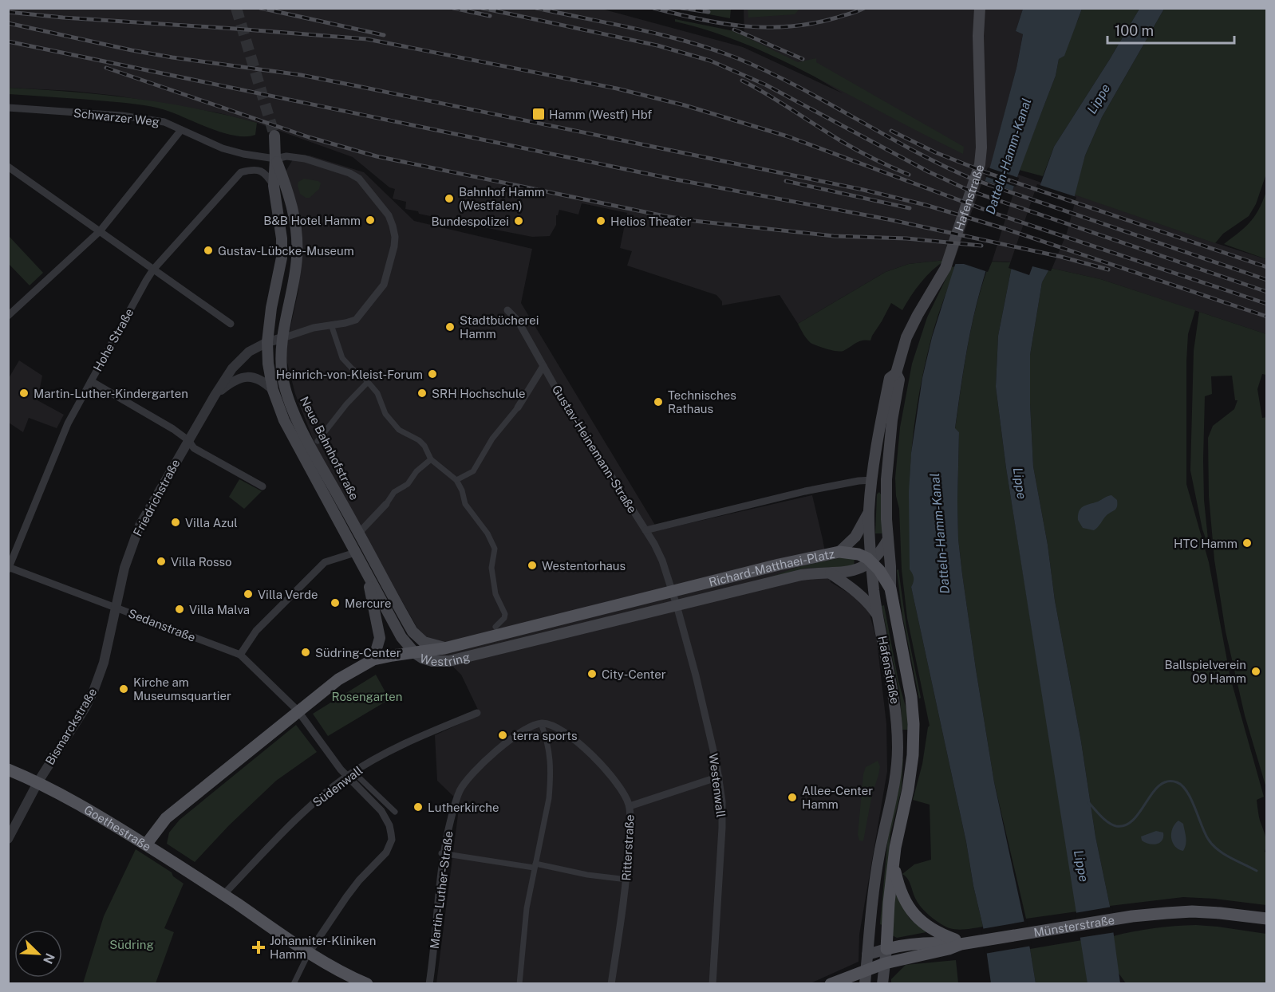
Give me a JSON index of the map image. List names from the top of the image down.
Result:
{
  "streets": {
    "main road": [
      "Hafenstraße",
      "Neue Bahnhofstraße",
      "Richard-Matthaei-Platz",
      "Westring",
      "Goethestraße",
      "Münsterstraße"
    ],
    "street": [
      "Schwarzer Weg",
      "Hohe Straße",
      "Gustav-Heinemann-Straße",
      "Friedrichstraße",
      "Sedanstraße",
      "Bismarckstraße",
      "Westenwall",
      "Südenwall",
      "Ritterstraße",
      "Martin-Luther-Straße"
    ]
  },
  "crossings": [
    ["Schwarzer Weg", "Neue Bahnhofstraße"],
    ["Schwarzer Weg", "Friedrichstraße"],
    ["Hafenstraße", "Richard-Matthaei-Platz"],
    ["Hafenstraße", "Münsterstraße"],
    ["Hohe Straße", "Sedanstraße"],
    ["Neue Bahnhofstraße", "Friedrichstraße"],
    ["Neue Bahnhofstraße", "Westring"],
    ["Gustav-Heinemann-Straße", "Richard-Matthaei-Platz"],
    ["Gustav-Heinemann-Straße", "Westring"],
    ["Gustav-Heinemann-Straße", "Westenwall"],
    ["Friedrichstraße", "Sedanstraße"],
    ["Friedrichstraße", "Bismarckstraße"],
    ["Richard-Matthaei-Platz", "Westring"],
    ["Richard-Matthaei-Platz", "Westenwall"],
    ["Sedanstraße", "Bismarckstraße"],
    ["Sedanstraße", "Südenwall"],
    ["Sedanstraße", "Goethestraße"],
    ["Westring", "Westenwall"],
    ["Bismarckstraße", "Goethestraße"],
    ["Südenwall", "Goethestraße"],
    ["Ritterstraße", "Martin-Luther-Straße"]
  ],
  "water": ["Lippe", "Datteln-Hamm-Kanal"],
  "parks": ["Rosengarten", "Südring"],
  "places": {
    "transit": ["Hamm (Westf) Hbf"],
    "other": [
      "Bahnhof Hamm (Westfalen)",
      "B&B Hotel Hamm",
      "Bundespolizei",
      "Helios Theater",
      "Gustav-Lübcke-Museum",
      "Stadtbücherei Hamm",
      "Heinrich-von-Kleist-Forum",
      "Martin-Luther-Kindergarten",
      "SRH Hochschule",
      "Technisches Rathaus",
      "Villa Azul",
      "HTC Hamm",
      "Villa Rosso",
      "Westentorhaus",
      "Villa Verde",
      "Mercure",
      "Villa Malva",
      "Südring-Center",
      "Ballspielverein 09 Hamm",
      "City-Center",
      "Kirche am Museumsquartier",
      "terra sports",
      "Allee-Center Hamm",
      "Lutherkirche"
    ],
    "health": ["Johanniter-Kliniken Hamm"]
  },
  "scale_bar": "100 m",
  "north": "bottom right"
}
